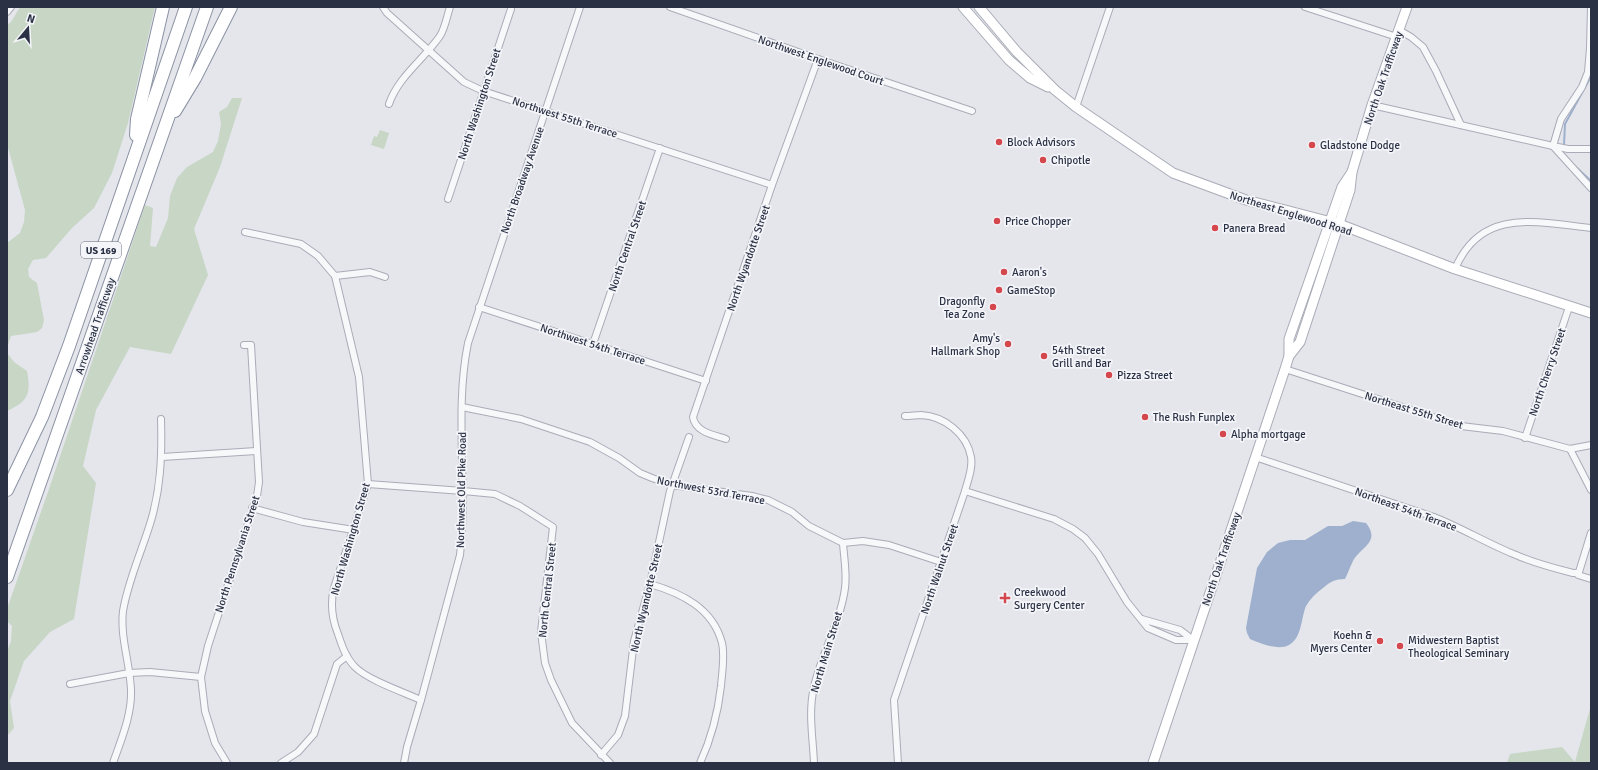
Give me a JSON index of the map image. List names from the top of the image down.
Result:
{
  "streets": {
    "highway": ["US 169", "Arrowhead Trafficway"],
    "main road": ["North Oak Trafficway", "Northeast Englewood Road"],
    "street": [
      "Northwest Englewood Court",
      "North Washington Street",
      "Northwest 55th Terrace",
      "North Broadway Avenue",
      "North Central Street",
      "North Wyandotte Street",
      "Northwest 54th Terrace",
      "North Cherry Street",
      "Northeast 55th Street",
      "Northwest Old Pike Road",
      "Northwest 53rd Terrace",
      "Northeast 54th Terrace",
      "North Pennsylvania Street",
      "North Walnut Street",
      "North Main Street"
    ]
  },
  "crossings": [
    ["Northwest Englewood Court", "North Wyandotte Street"],
    ["North Oak Trafficway", "Northeast Englewood Road"],
    ["North Oak Trafficway", "Northeast 55th Street"],
    ["North Oak Trafficway", "Northeast 54th Terrace"],
    ["North Washington Street", "Northwest 55th Terrace"],
    ["Northwest 55th Terrace", "North Broadway Avenue"],
    ["Northwest 55th Terrace", "North Central Street"],
    ["Northwest 55th Terrace", "North Wyandotte Street"],
    ["North Broadway Avenue", "Northwest 54th Terrace"],
    ["North Broadway Avenue", "Northwest Old Pike Road"],
    ["Northeast Englewood Road", "North Cherry Street"],
    ["North Central Street", "North Wyandotte Street"],
    ["North Central Street", "Northwest 54th Terrace"],
    ["North Central Street", "Northwest Old Pike Road"],
    ["North Wyandotte Street", "Northwest 54th Terrace"],
    ["North Wyandotte Street", "Northwest 53rd Terrace"],
    ["Northwest 54th Terrace", "Northwest Old Pike Road"],
    ["North Cherry Street", "Northeast 55th Street"],
    ["Northwest Old Pike Road", "Northwest 53rd Terrace"],
    ["Northwest 53rd Terrace", "North Main Street"]
  ],
  "places": {
    "other": [
      "Block Advisors",
      "Gladstone Dodge",
      "Chipotle",
      "Price Chopper",
      "Panera Bread",
      "Aaron's",
      "GameStop",
      "Dragonfly Tea Zone",
      "Amy's Hallmark Shop",
      "54th Street Grill and Bar",
      "Pizza Street",
      "The Rush Funplex",
      "Alpha mortgage",
      "Koehn & Myers Center",
      "Midwestern Baptist Theological Seminary"
    ],
    "health": ["Creekwood Surgery Center"]
  },
  "north": "top"
}
